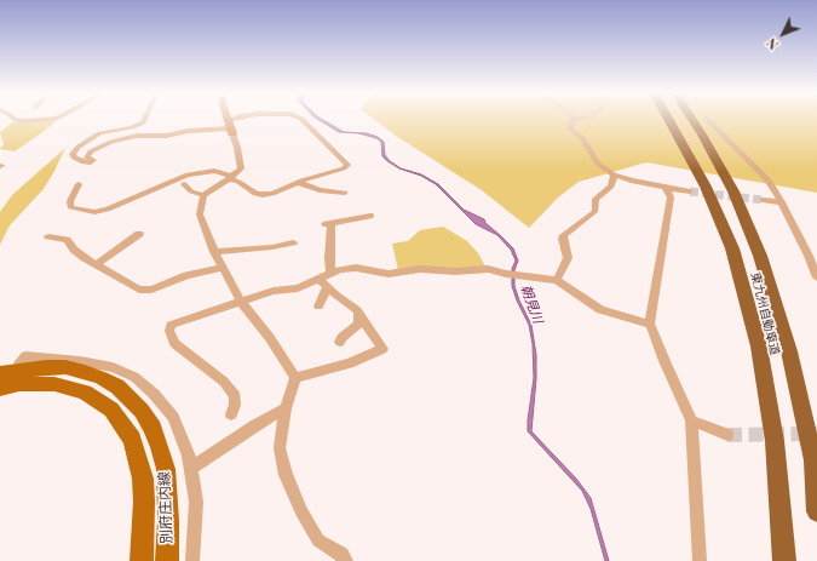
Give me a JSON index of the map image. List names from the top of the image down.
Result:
{
  "streets": {
    "highway": ["東九州自動車道"],
    "main road": ["別府庄内線"]
  },
  "water": ["朝見川"],
  "north": "bottom left"
}
